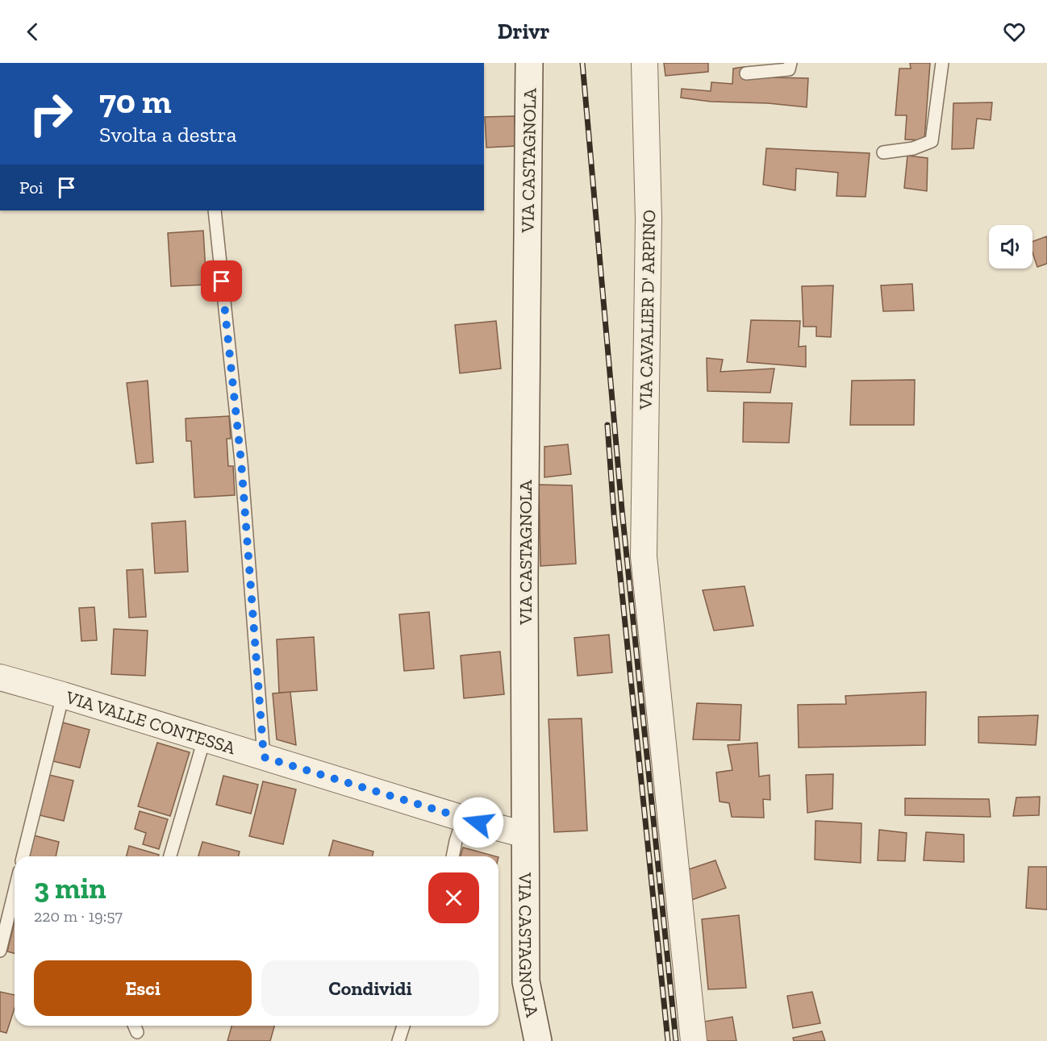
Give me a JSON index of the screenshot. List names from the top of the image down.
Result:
{
  "streets": {
    "main road": ["VIA CASTAGNOLA"],
    "street": ["VIA CAVALIER D' ARPINO", "VIA VALLE CONTESSA"]
  },
  "crossings": [
    ["VIA CASTAGNOLA", "VIA VALLE CONTESSA"]
  ],
  "page": {
    "header": "Drivr",
    "turn": ["70 m", "Svolta a destra"],
    "then": "Poi",
    "heading": ["3 min", "220 m · 19:57"],
    "buttons": ["Esci", "Condividi"]
  }
}
